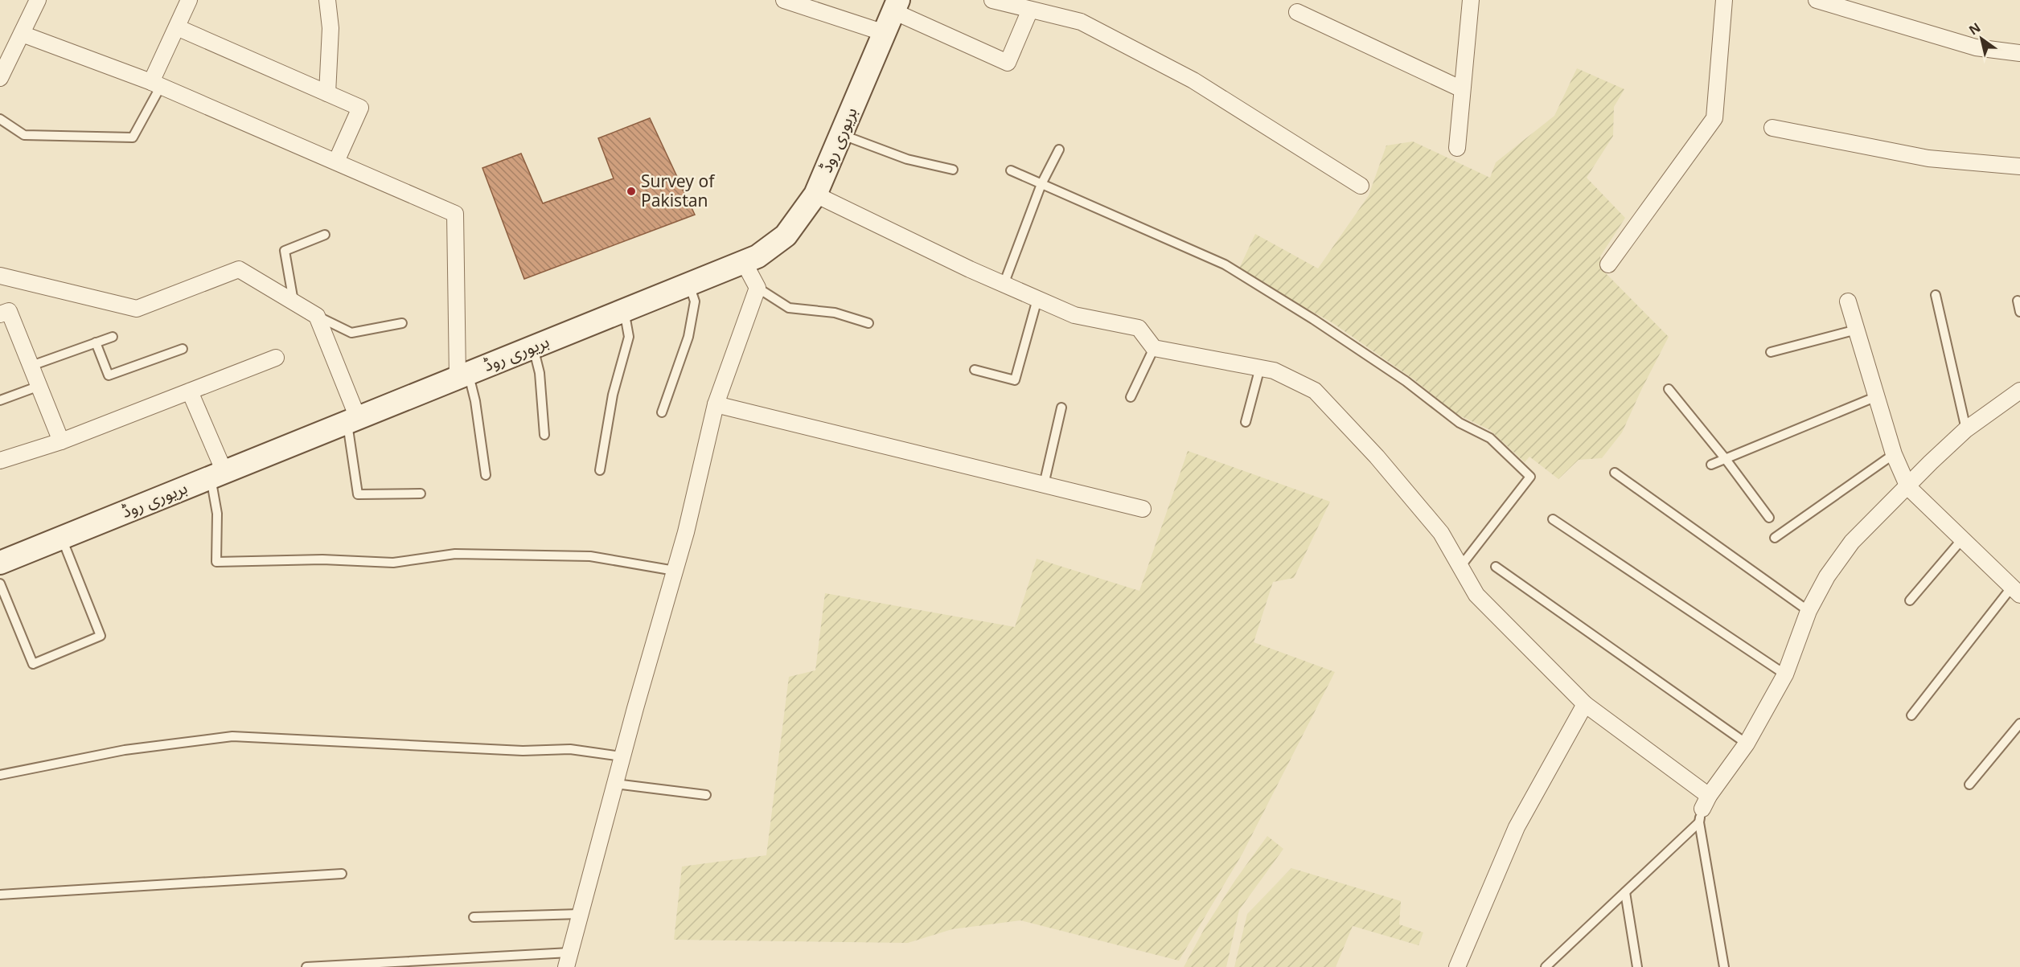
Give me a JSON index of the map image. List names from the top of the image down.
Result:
{
  "streets": {
    "main road": ["بریوری روڈ"]
  },
  "places": ["Survey of Pakistan"],
  "north": "top left"
}
